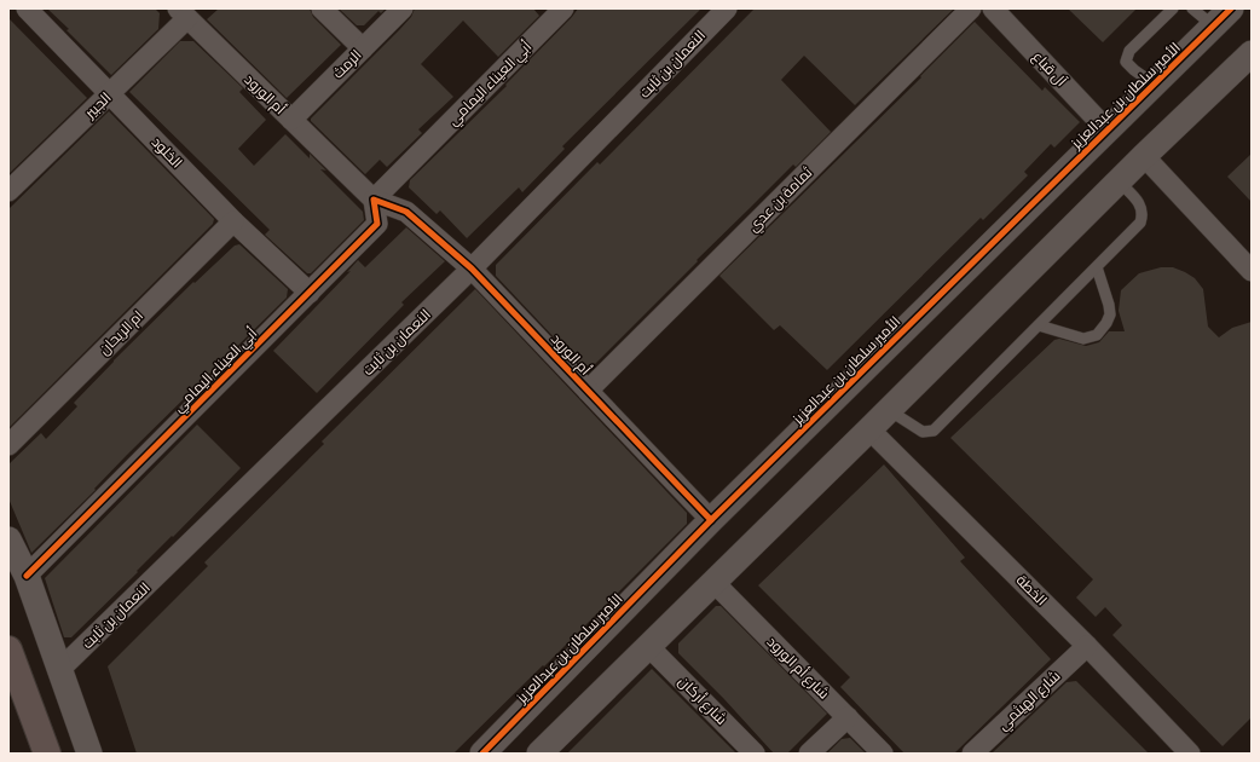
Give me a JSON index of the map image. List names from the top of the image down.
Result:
{
  "streets": {
    "street": [
      "الرمث",
      "النعمان بن ثابت",
      "آل قباع",
      "أبي العيناء اليمامي",
      "أم الورود",
      "الأمير سلطان بن عبدالعزيز",
      "الجبير",
      "الخلود",
      "ثمامة بن عدي",
      "ام الريحان",
      "الخطة",
      "شارع أم الورود",
      "شارع أركان",
      "شارع الهيثمي"
    ]
  },
  "crossings": [
    ["الرمث", "أم الورود"],
    ["النعمان بن ثابت", "أم الورود"],
    ["آل قباع", "الأمير سلطان بن عبدالعزيز"],
    ["أبي العيناء اليمامي", "أم الورود"],
    ["أبي العيناء اليمامي", "الخلود"],
    ["أم الورود", "الأمير سلطان بن عبدالعزيز"],
    ["أم الورود", "الجبير"],
    ["أم الورود", "ثمامة بن عدي"],
    ["الجبير", "الخلود"],
    ["الخلود", "ام الريحان"],
    ["الخطة", "شارع الهيثمي"]
  ]
}
